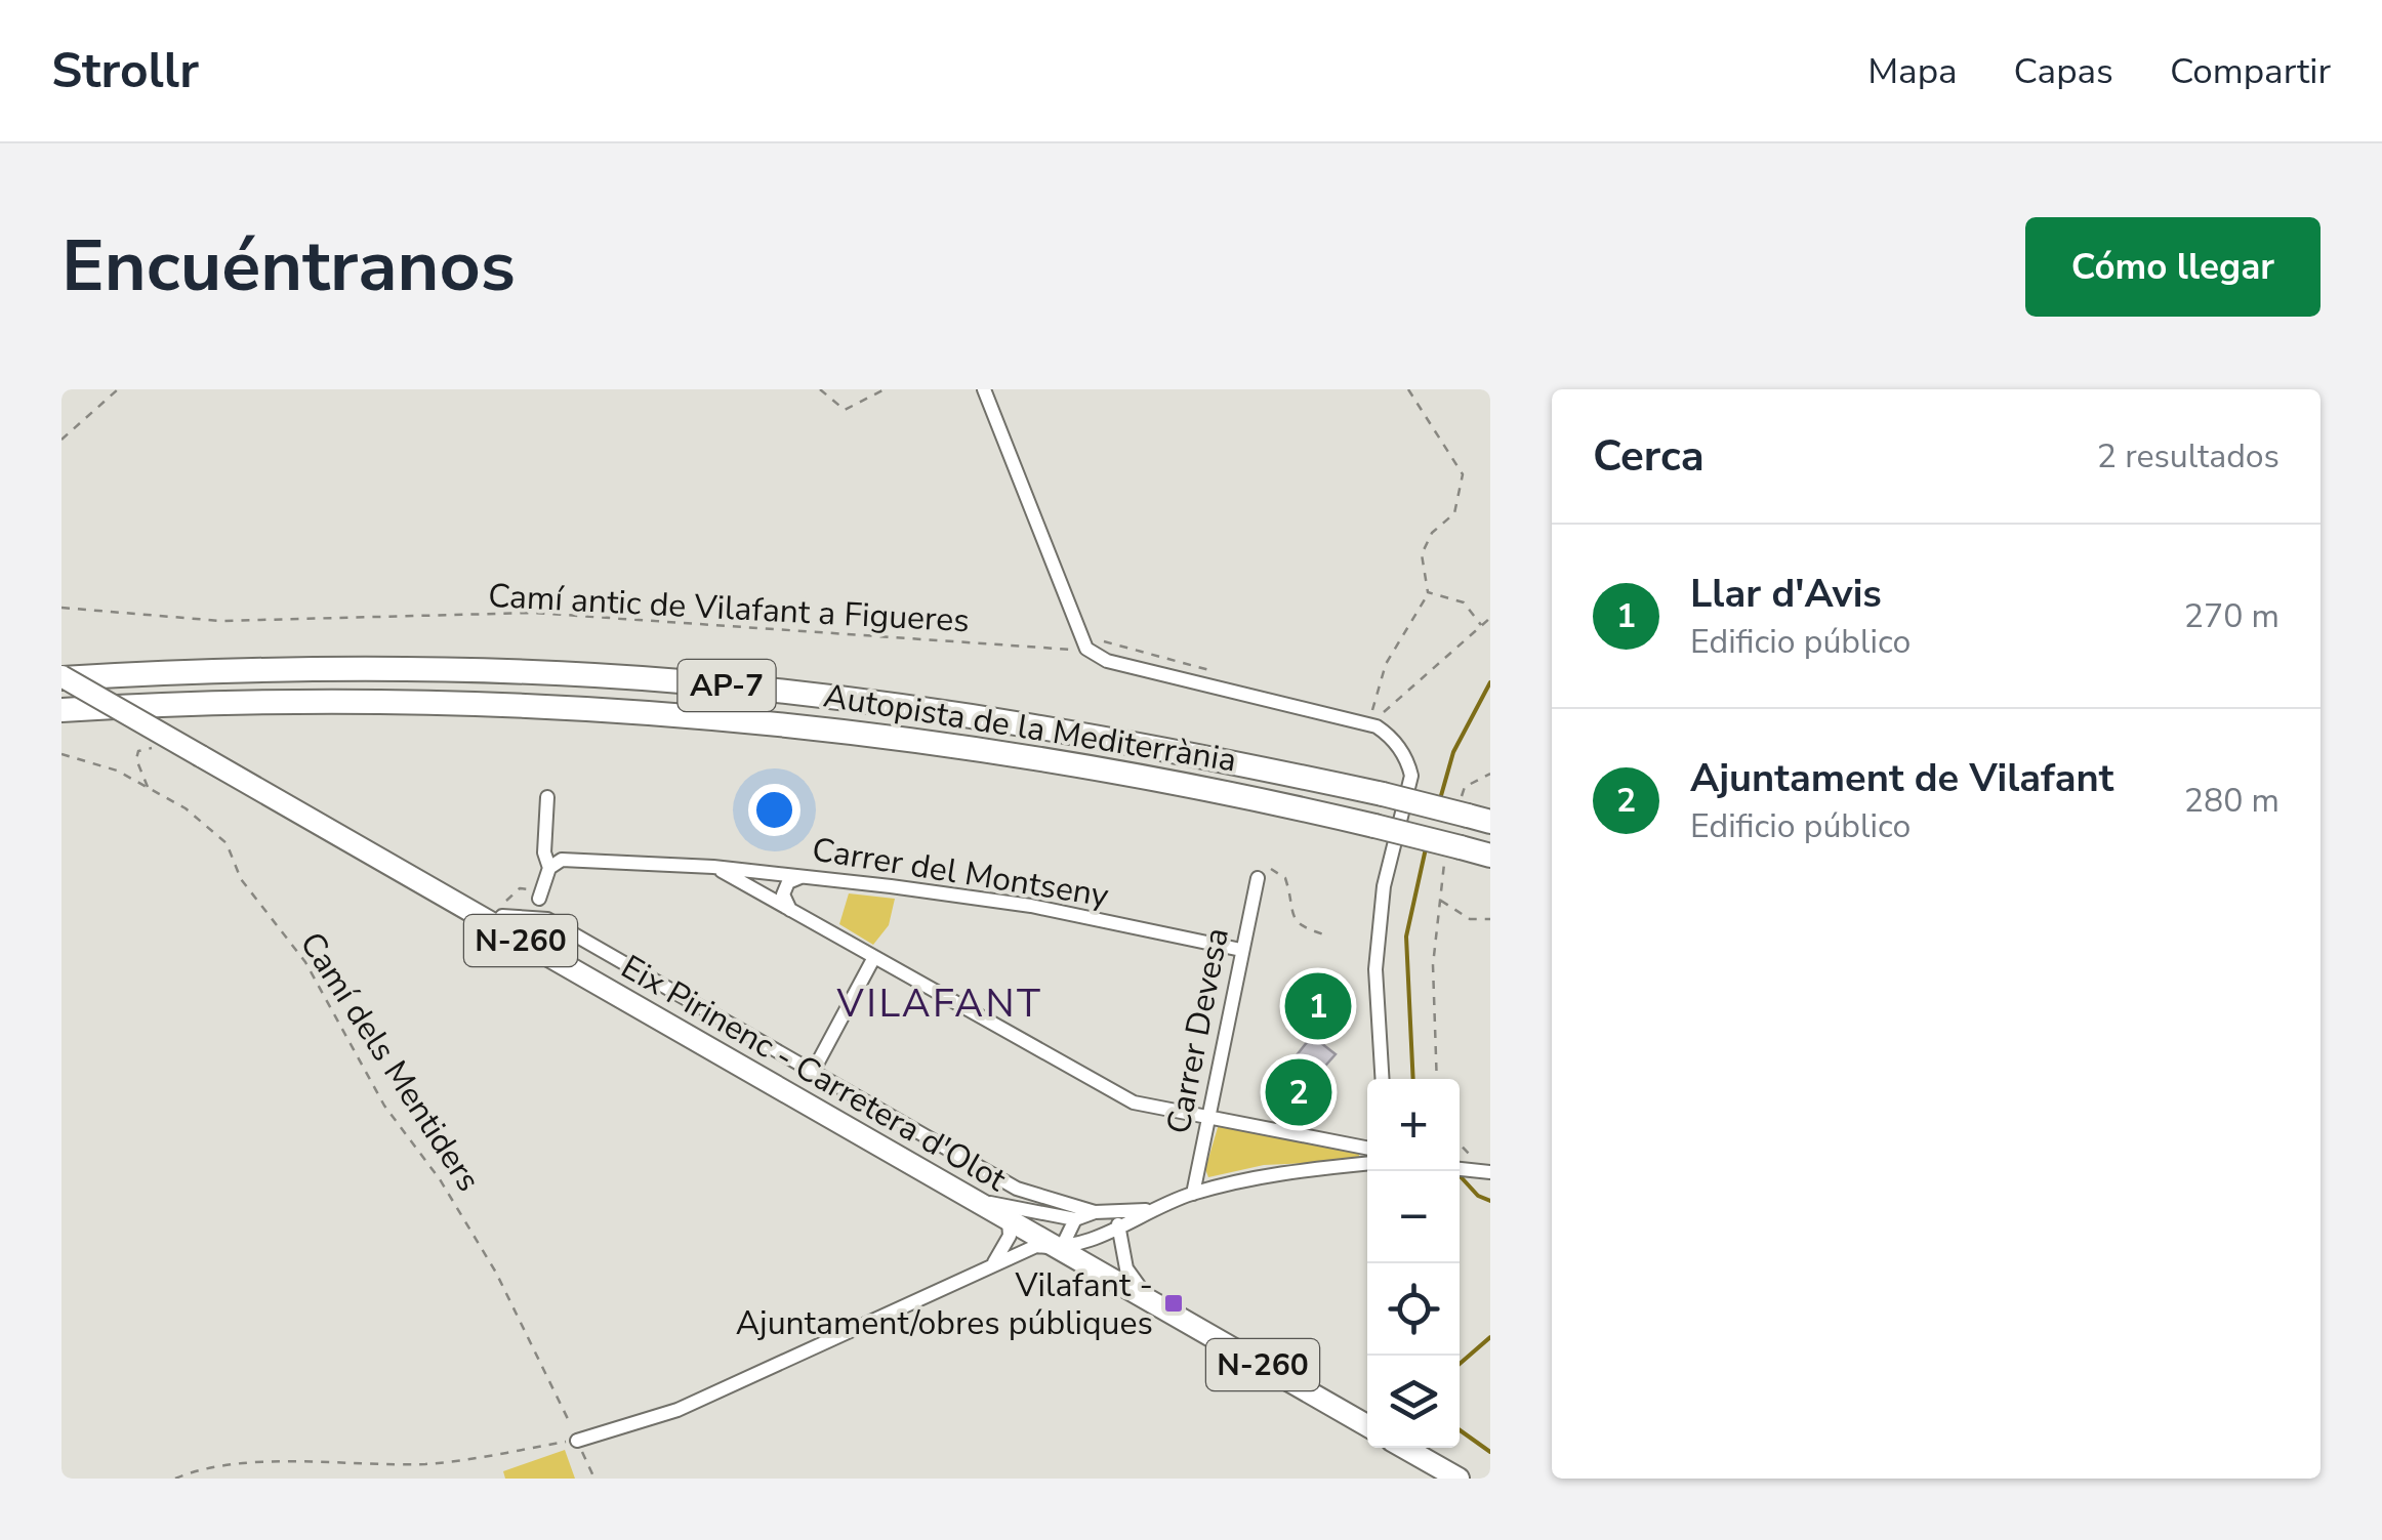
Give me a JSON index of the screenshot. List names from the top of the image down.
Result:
{
  "streets": {
    "highway": ["AP-7", "Autopista de la Mediterrània"],
    "main road": ["N-260", "Eix Pirinenc - Carretera d'Olot"],
    "street": ["Carrer del Montseny", "Carrer Devesa"],
    "path": ["Camí antic de Vilafant a Figueres", "Camí dels Mentiders"]
  },
  "crossings": [
    ["Autopista de la Mediterrània", "Eix Pirinenc - Carretera d'Olot"],
    ["Carrer del Montseny", "Carrer Devesa"]
  ],
  "districts": ["VILAFANT"],
  "places": {
    "transit": ["Vilafant - Ajuntament/obres públiques"]
  },
  "page": {
    "header": "Strollr",
    "nav": ["Mapa", "Capas", "Compartir"],
    "title": "Encuéntranos",
    "buttons": "Cómo llegar",
    "heading": ["Cerca", "2 resultados"],
    "list": [
      {
        "mark": "1",
        "name": "Llar d'Avis",
        "note": "Edificio público",
        "value": "270 m"
      },
      {
        "mark": "2",
        "name": "Ajuntament de Vilafant",
        "note": "Edificio público",
        "value": "280 m"
      }
    ],
    "pins": ["1", "2"],
    "map_buttons": ["+", "−"]
  }
}
